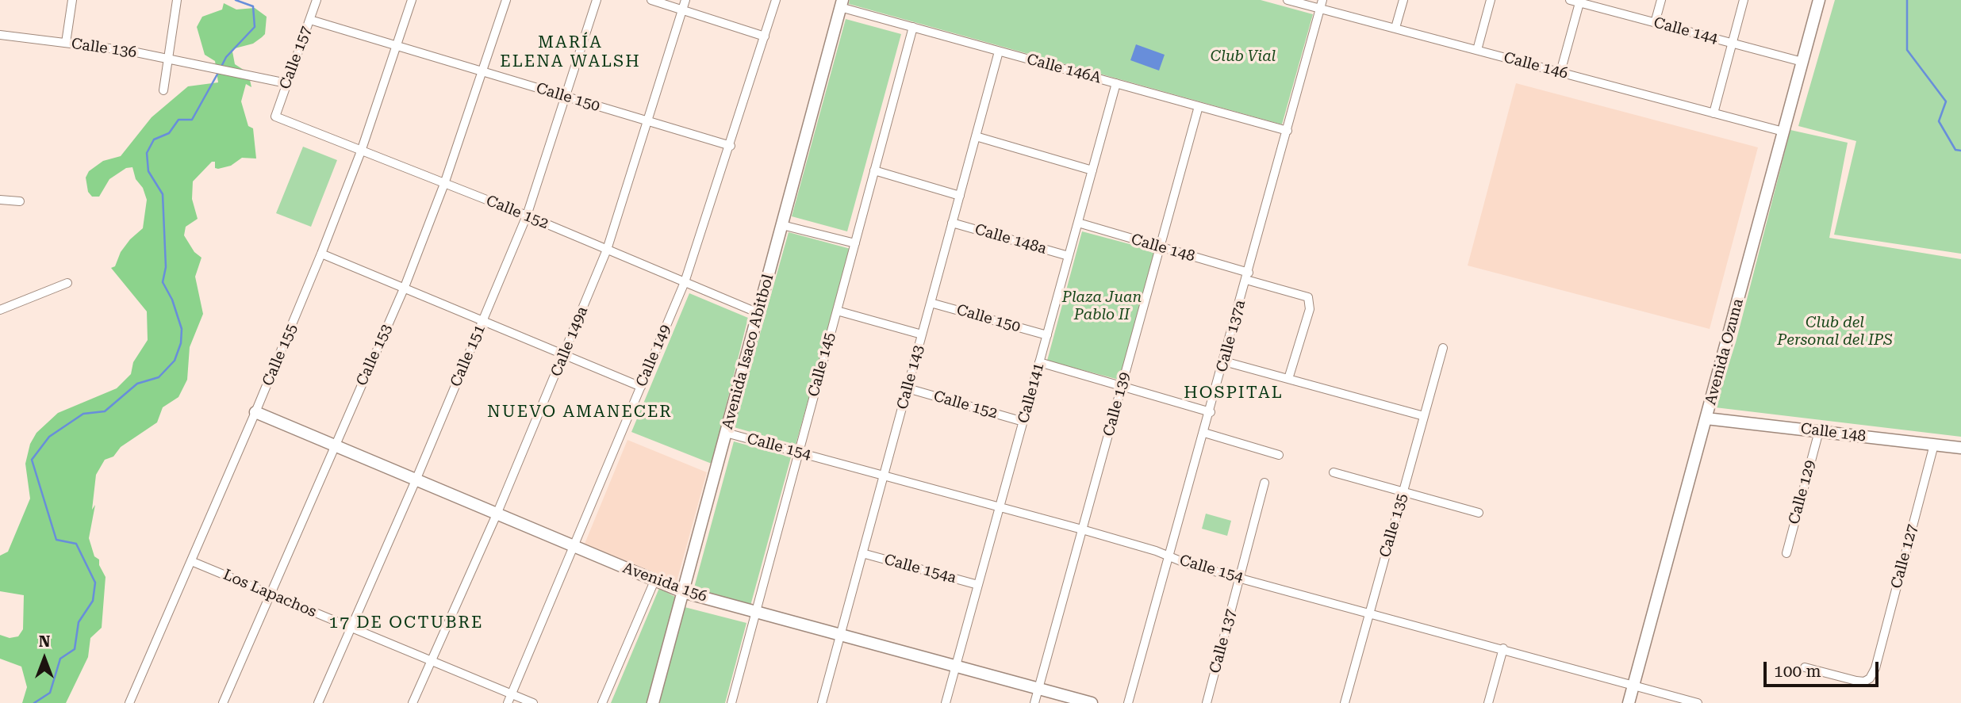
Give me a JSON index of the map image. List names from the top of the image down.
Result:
{
  "streets": {
    "main road": [
      "Calle 148",
      "Avenida Isaco Abitbol",
      "Avenida Ozuna",
      "Avenida 156"
    ],
    "street": [
      "Calle 144",
      "Calle 136",
      "Calle 157",
      "Calle 146",
      "Calle 146A",
      "Calle 150",
      "Calle 152",
      "Calle 148a",
      "Calle 137a",
      "Calle 149a",
      "Calle 155",
      "Calle 153",
      "Calle 151",
      "Calle 149",
      "Calle 145",
      "Calle 143",
      "Calle141",
      "Calle 139",
      "Calle 154",
      "Calle 129",
      "Calle 135",
      "Calle 127",
      "Calle 154a",
      "Los Lapachos",
      "Calle 137"
    ]
  },
  "crossings": [
    ["Calle 144", "Avenida Ozuna"],
    ["Calle 136", "Calle 157"],
    ["Calle 157", "Calle 150"],
    ["Calle 157", "Calle 152"],
    ["Calle 146", "Calle 137a"],
    ["Calle 146", "Avenida Ozuna"],
    ["Calle 146A", "Calle 137a"],
    ["Calle 146A", "Avenida Isaco Abitbol"],
    ["Calle 146A", "Calle 145"],
    ["Calle 146A", "Calle 143"],
    ["Calle 146A", "Calle141"],
    ["Calle 146A", "Calle 139"],
    ["Calle 150", "Calle 149a"],
    ["Calle 150", "Calle 155"],
    ["Calle 150", "Calle 153"],
    ["Calle 150", "Calle 151"],
    ["Calle 150", "Calle 149"],
    ["Calle 150", "Calle 143"],
    ["Calle 150", "Calle141"],
    ["Calle 152", "Calle 149a"],
    ["Calle 152", "Avenida Isaco Abitbol"],
    ["Calle 152", "Calle 155"],
    ["Calle 152", "Calle 153"],
    ["Calle 152", "Calle 151"],
    ["Calle 152", "Calle 149"],
    ["Calle 152", "Calle 143"],
    ["Calle 152", "Calle141"],
    ["Calle 148a", "Calle 143"],
    ["Calle 148a", "Calle141"],
    ["Calle 148", "Calle 137a"],
    ["Calle 148", "Avenida Ozuna"],
    ["Calle 148", "Calle141"],
    ["Calle 148", "Calle 139"],
    ["Calle 148", "Calle 129"],
    ["Calle 148", "Calle 127"],
    ["Calle 137a", "Calle 154"],
    ["Calle 149a", "Avenida 156"],
    ["Calle 149a", "Los Lapachos"],
    ["Avenida Isaco Abitbol", "Calle 154"],
    ["Avenida Isaco Abitbol", "Avenida 156"],
    ["Avenida Ozuna", "Calle 154"],
    ["Calle 155", "Avenida 156"],
    ["Calle 155", "Los Lapachos"],
    ["Calle 153", "Avenida 156"],
    ["Calle 153", "Los Lapachos"],
    ["Calle 151", "Avenida 156"],
    ["Calle 151", "Los Lapachos"],
    ["Calle 149", "Avenida 156"],
    ["Calle 149", "Los Lapachos"],
    ["Calle 145", "Calle 154"],
    ["Calle 145", "Avenida 156"],
    ["Calle 143", "Calle 154"],
    ["Calle 143", "Calle 154a"],
    ["Calle 143", "Avenida 156"],
    ["Calle141", "Calle 154"],
    ["Calle141", "Calle 154a"],
    ["Calle141", "Avenida 156"],
    ["Calle 139", "Calle 154"],
    ["Calle 139", "Avenida 156"],
    ["Calle 154", "Calle 135"],
    ["Calle 154", "Calle 137"]
  ],
  "districts": [
    "MARÍA ELENA WALSH",
    "HOSPITAL",
    "NUEVO AMANECER",
    "17 DE OCTUBRE"
  ],
  "parks": ["Club Vial", "Plaza Juan Pablo II", "Club del Personal del IPS"],
  "scale_bar": "100 m",
  "north": "top"
}
